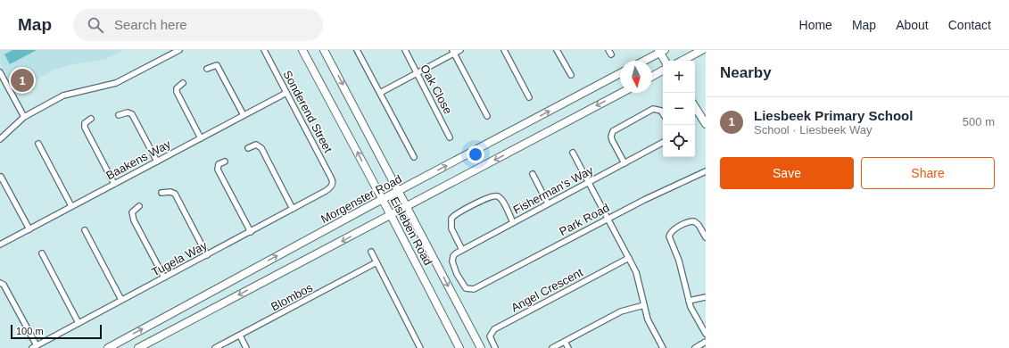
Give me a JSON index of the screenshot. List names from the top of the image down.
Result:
{
  "streets": {
    "main road": ["Morgenster Road", "Eisleben Road"],
    "street": [
      "Oak Close",
      "Sonderend Street",
      "Baakens Way",
      "Fisherman's Way",
      "Park Road",
      "Tugela Way",
      "Angel Crescent",
      "Blombos"
    ]
  },
  "crossings": [
    ["Sonderend Street", "Baakens Way"],
    ["Sonderend Street", "Tugela Way"],
    ["Fisherman's Way", "Park Road"],
    ["Morgenster Road", "Eisleben Road"]
  ],
  "scale_bar": "100 m",
  "north": "bottom",
  "page": {
    "header": "Map",
    "search": "Search here",
    "nav": [
      "Home",
      "Map",
      "About",
      "Contact"
    ],
    "heading": "Nearby",
    "map_buttons": ["+", "−"],
    "pins": "1",
    "list": [
      {
        "mark": "1",
        "name": "Liesbeek Primary School",
        "note": "School · Liesbeek Way",
        "value": "500 m"
      }
    ],
    "buttons": ["Save", "Share"],
    "scale": "100 m"
  }
}
